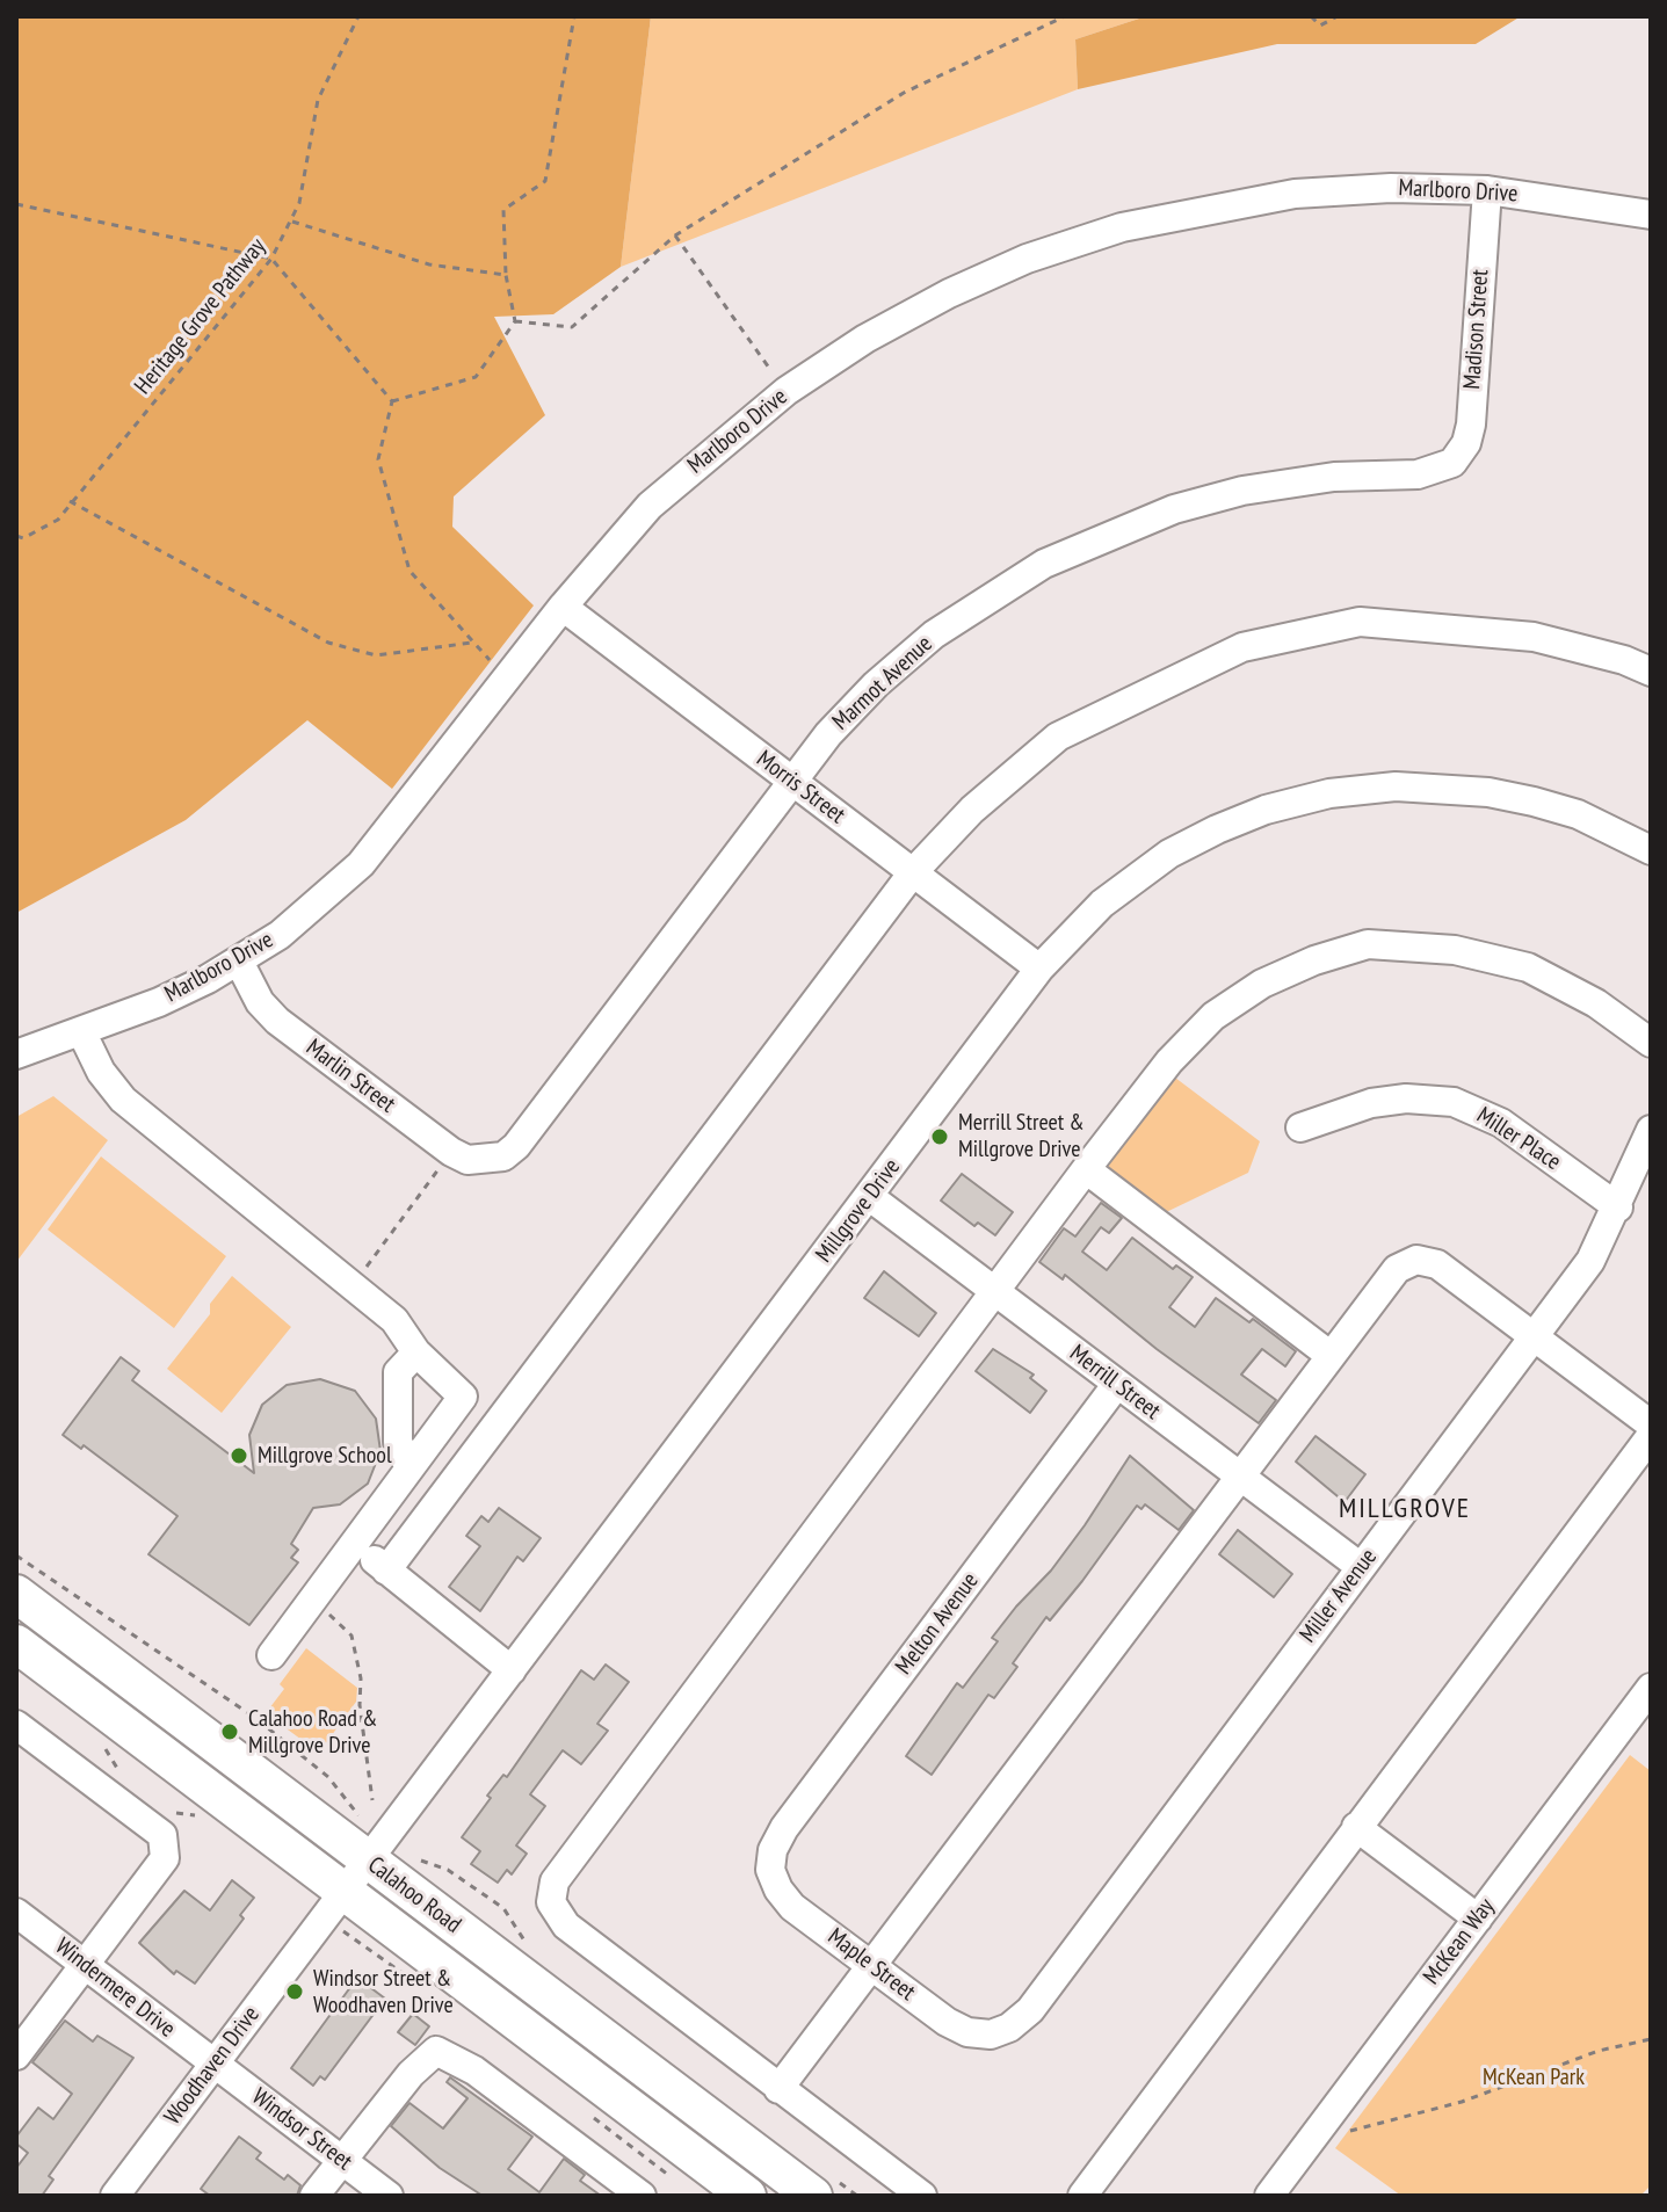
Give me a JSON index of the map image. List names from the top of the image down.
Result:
{
  "streets": {
    "main road": ["Calahoo Road"],
    "street": [
      "Marlboro Drive",
      "Madison Street",
      "Marmot Avenue",
      "Morris Street",
      "Marlin Street",
      "Miller Place",
      "Millgrove Drive",
      "Merrill Street",
      "Miller Avenue",
      "Melton Avenue",
      "McKean Way",
      "Maple Street",
      "Windermere Drive",
      "Woodhaven Drive",
      "Windsor Street"
    ],
    "path": ["Heritage Grove Pathway"]
  },
  "crossings": [
    ["Marlboro Drive", "Madison Street"],
    ["Marlboro Drive", "Morris Street"],
    ["Marlboro Drive", "Marlin Street"],
    ["Madison Street", "Marmot Avenue"],
    ["Marmot Avenue", "Morris Street"],
    ["Marmot Avenue", "Marlin Street"],
    ["Morris Street", "Millgrove Drive"],
    ["Miller Place", "Miller Avenue"],
    ["Millgrove Drive", "Merrill Street"],
    ["Millgrove Drive", "Calahoo Road"],
    ["Millgrove Drive", "Woodhaven Drive"],
    ["Merrill Street", "Miller Avenue"],
    ["Merrill Street", "Melton Avenue"],
    ["Miller Avenue", "Maple Street"],
    ["Melton Avenue", "Maple Street"],
    ["Calahoo Road", "Woodhaven Drive"],
    ["Windermere Drive", "Woodhaven Drive"],
    ["Windermere Drive", "Windsor Street"],
    ["Woodhaven Drive", "Windsor Street"]
  ],
  "districts": ["MILLGROVE"],
  "parks": ["McKean Park"],
  "places": [
    "Merrill Street & Millgrove Drive",
    "Millgrove School",
    "Calahoo Road & Millgrove Drive",
    "Windsor Street & Woodhaven Drive"
  ]
}
